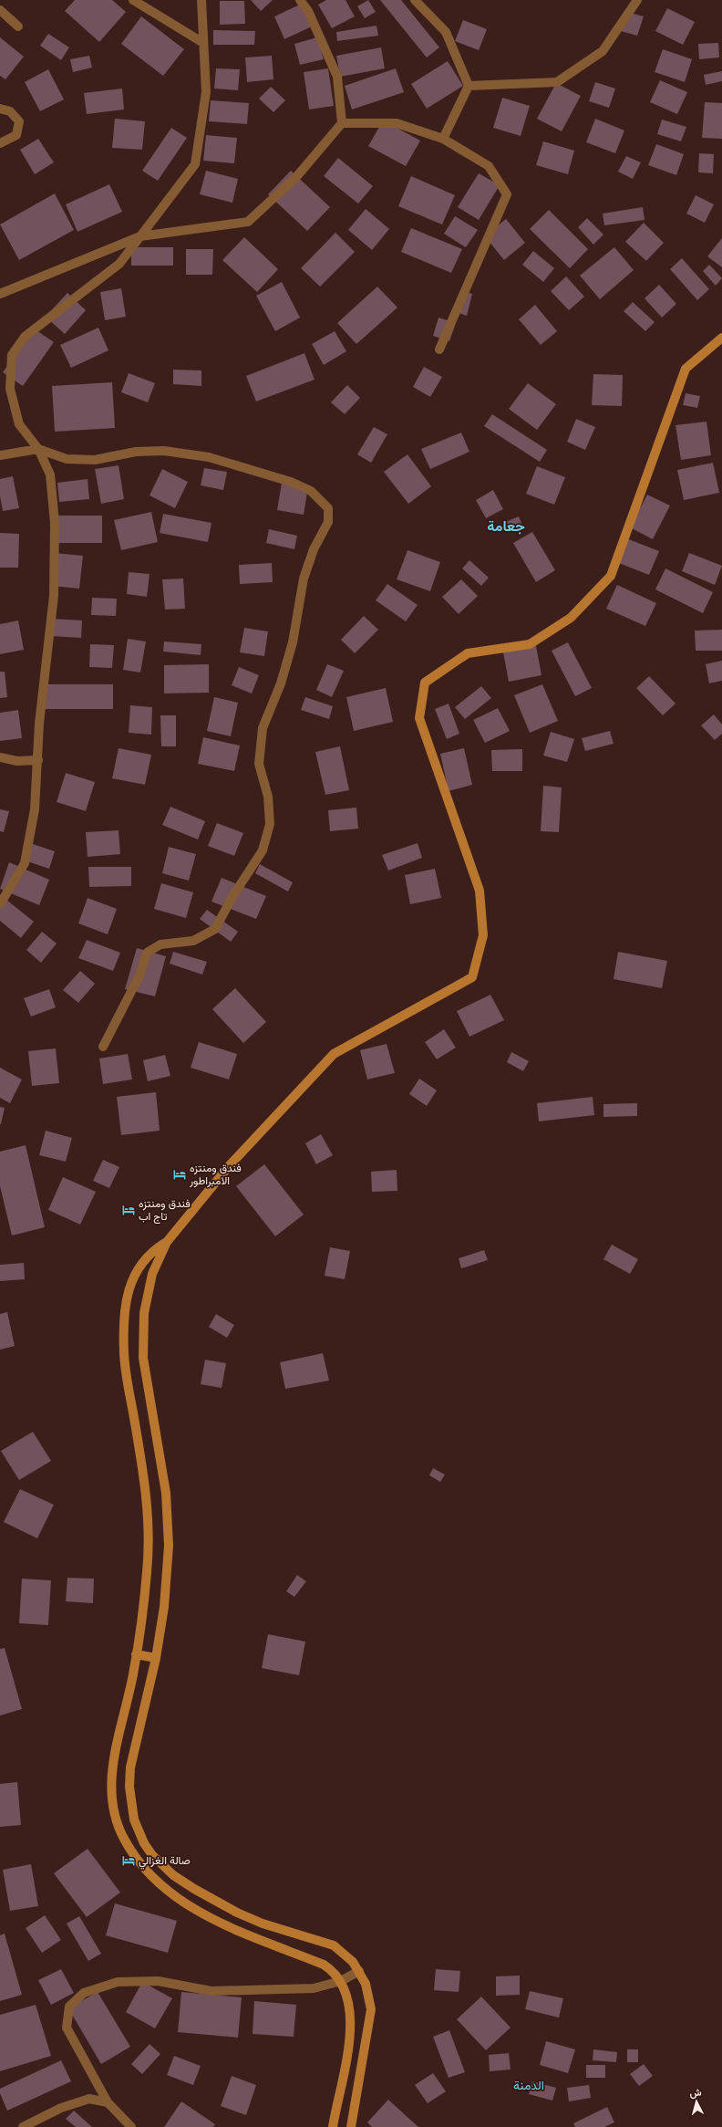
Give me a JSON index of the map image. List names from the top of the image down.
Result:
{
  "districts": ["جعامة", "الدمنة"],
  "places": {
    "hotel": ["فندق ومنتزه الامبراطور", "فندق ومنتزه تاج اب", "صالة الغزالي"]
  },
  "north": "top"
}
